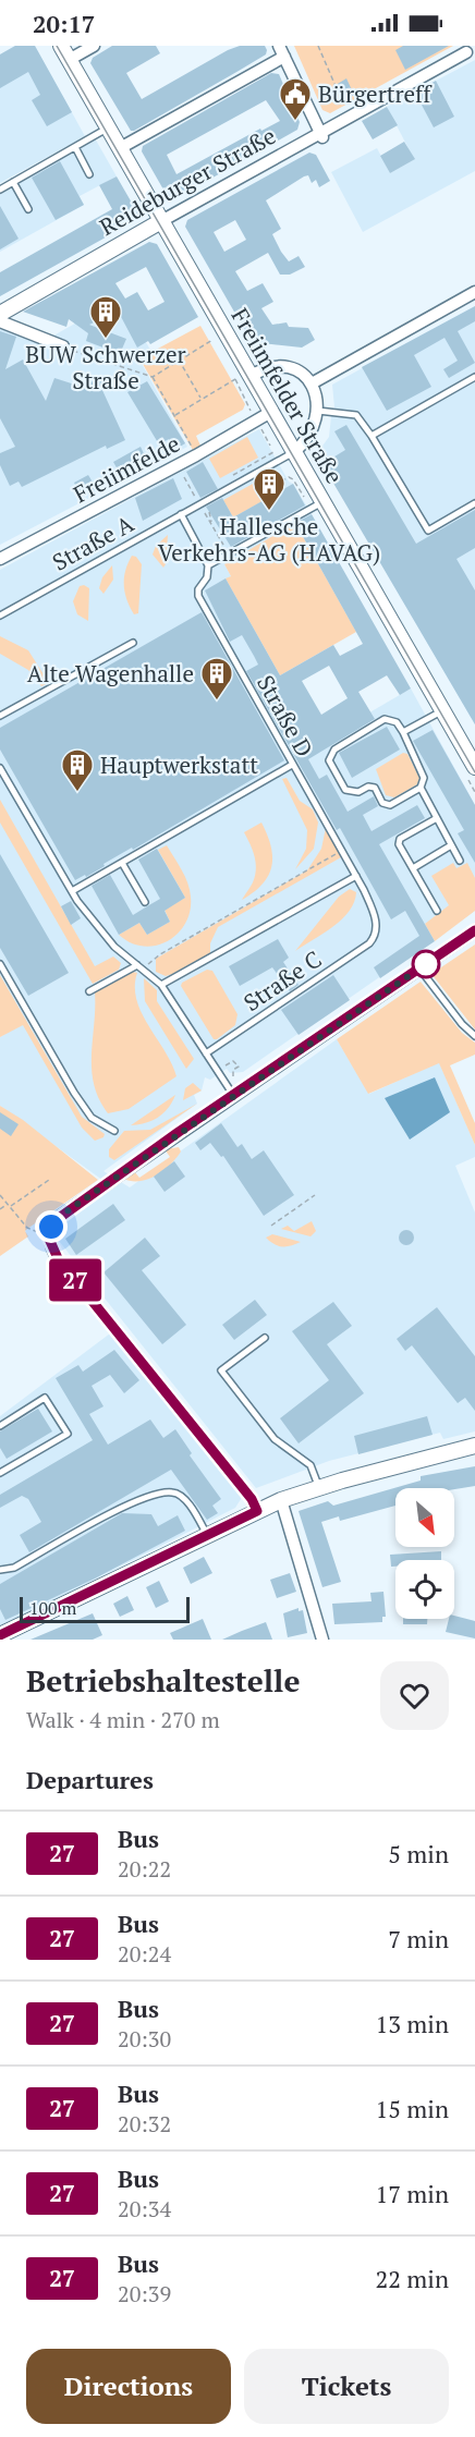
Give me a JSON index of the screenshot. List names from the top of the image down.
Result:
{
  "streets": {
    "street": ["Reideburger Straße", "Freiimfelder Straße", "Freiimfelde"],
    "lane": ["Straße A", "Straße D", "Straße C"]
  },
  "crossings": [
    ["Reideburger Straße", "Freiimfelder Straße"],
    ["Freiimfelder Straße", "Freiimfelde"],
    ["Freiimfelder Straße", "Straße A"],
    ["Straße D", "Straße C"]
  ],
  "places": {
    "public building": ["Bürgertreff"],
    "building": [
      "BUW Schwerzer Straße",
      "Hallesche Verkehrs-AG (HAVAG)",
      "Alte Wagenhalle",
      "Hauptwerkstatt"
    ]
  },
  "lines": ["bus line 27"],
  "scale_bar": "100 m",
  "north": "bottom right",
  "page": {
    "status": "20:17",
    "on_map": "27",
    "scale": "100 m",
    "heading": [
      ["Betriebshaltestelle", "Walk · 4 min · 270 m"],
      "Departures"
    ],
    "list": [
      {
        "mark": "27",
        "name": "Bus",
        "note": "20:22",
        "value": "5 min"
      },
      {
        "mark": "27",
        "name": "Bus",
        "note": "20:24",
        "value": "7 min"
      },
      {
        "mark": "27",
        "name": "Bus",
        "note": "20:30",
        "value": "13 min"
      },
      {
        "mark": "27",
        "name": "Bus",
        "note": "20:32",
        "value": "15 min"
      },
      {
        "mark": "27",
        "name": "Bus",
        "note": "20:34",
        "value": "17 min"
      },
      {
        "mark": "27",
        "name": "Bus",
        "note": "20:39",
        "value": "22 min"
      }
    ],
    "buttons": ["Directions", "Tickets"]
  }
}
